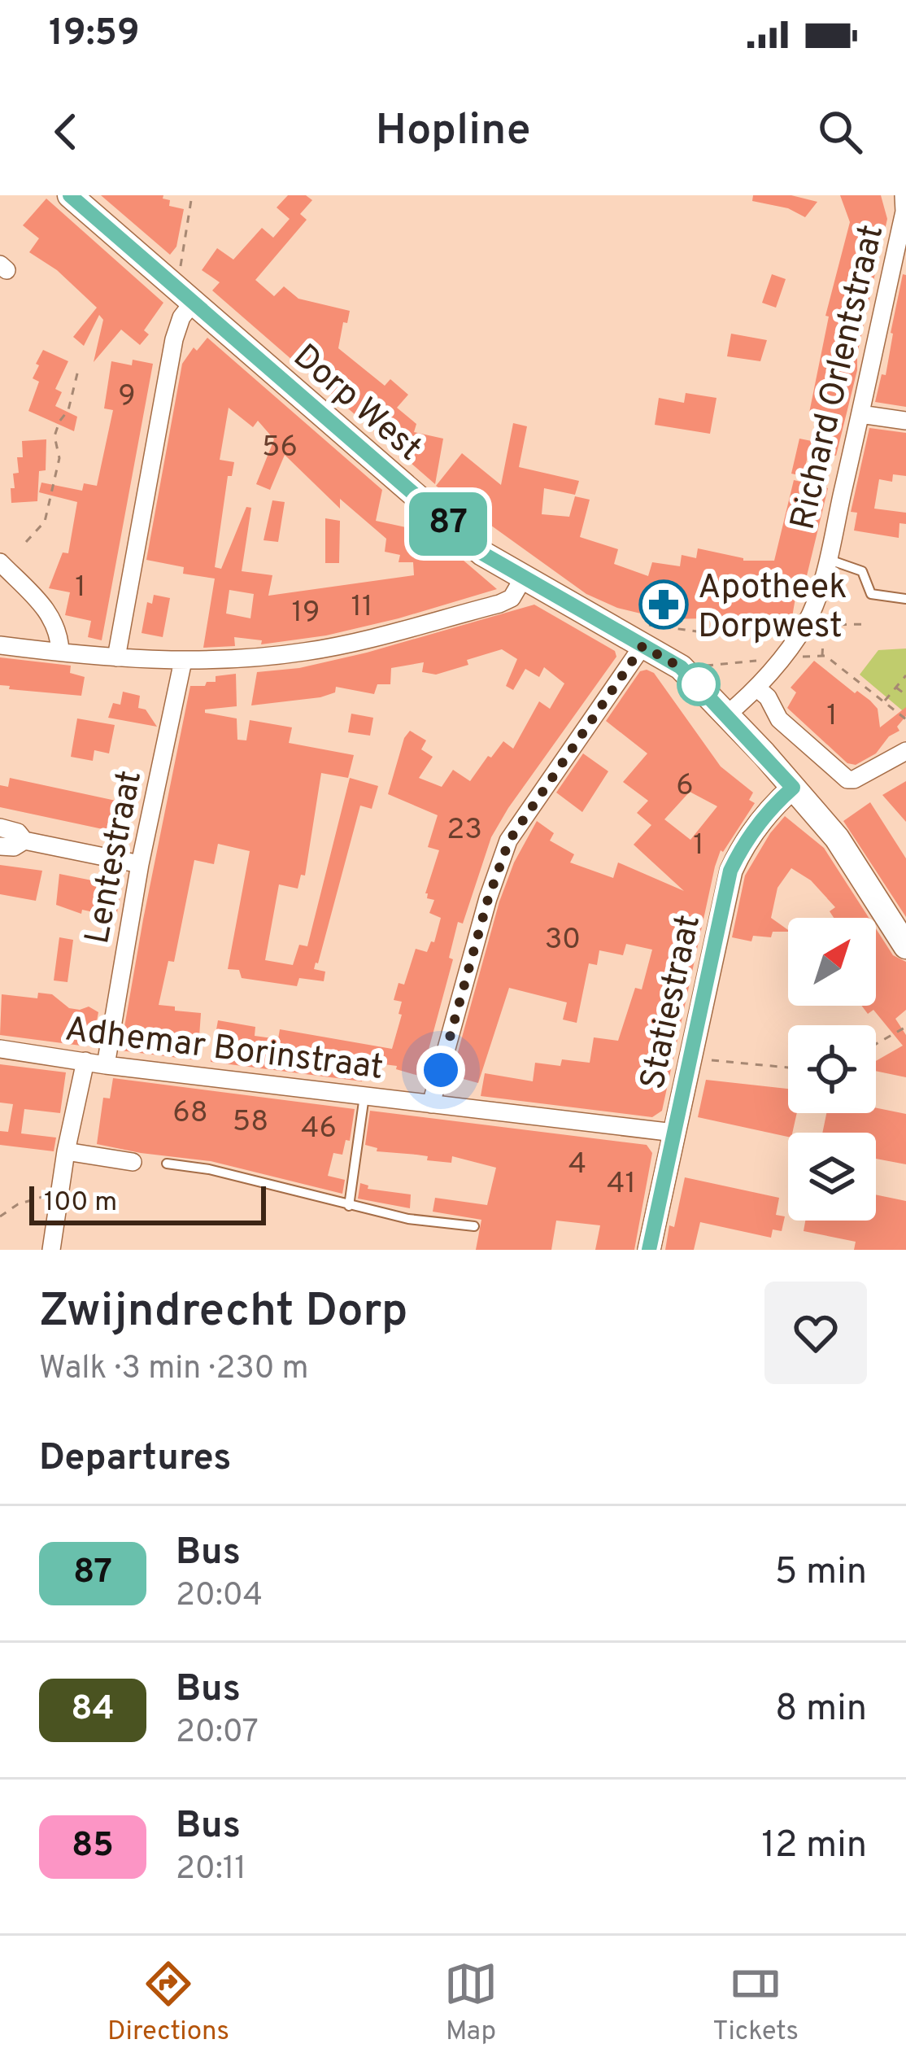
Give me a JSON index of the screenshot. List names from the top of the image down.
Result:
{
  "streets": {
    "main road": ["Dorp West"],
    "street": [
      "Richard Orlentstraat",
      "Lentestraat",
      "Statiestraat",
      "Adhemar Borinstraat"
    ]
  },
  "crossings": [
    ["Richard Orlentstraat", "Dorp West"],
    ["Dorp West", "Statiestraat"],
    ["Lentestraat", "Adhemar Borinstraat"],
    ["Statiestraat", "Adhemar Borinstraat"]
  ],
  "places": {
    "pharmacy": ["Apotheek Dorpwest"]
  },
  "lines": ["bus line 87"],
  "house_numbers": [
    "9",
    "56",
    "1",
    "11",
    "19",
    "1",
    "6",
    "23",
    "1",
    "30",
    "68",
    "58",
    "46",
    "4",
    "41"
  ],
  "scale_bar": "100 m",
  "north": "top right",
  "page": {
    "status": "19:59",
    "header": "Hopline",
    "on_map": "87",
    "scale": "100 m",
    "heading": [
      ["Zwijndrecht Dorp", "Walk · 3 min · 230 m"],
      "Departures"
    ],
    "list": [
      {
        "mark": "87",
        "name": "Bus",
        "note": "20:04",
        "value": "5 min"
      },
      {
        "mark": "84",
        "name": "Bus",
        "note": "20:07",
        "value": "8 min"
      },
      {
        "mark": "85",
        "name": "Bus",
        "note": "20:11",
        "value": "12 min"
      }
    ],
    "tabs": ["Directions", "Map", "Tickets"]
  }
}
